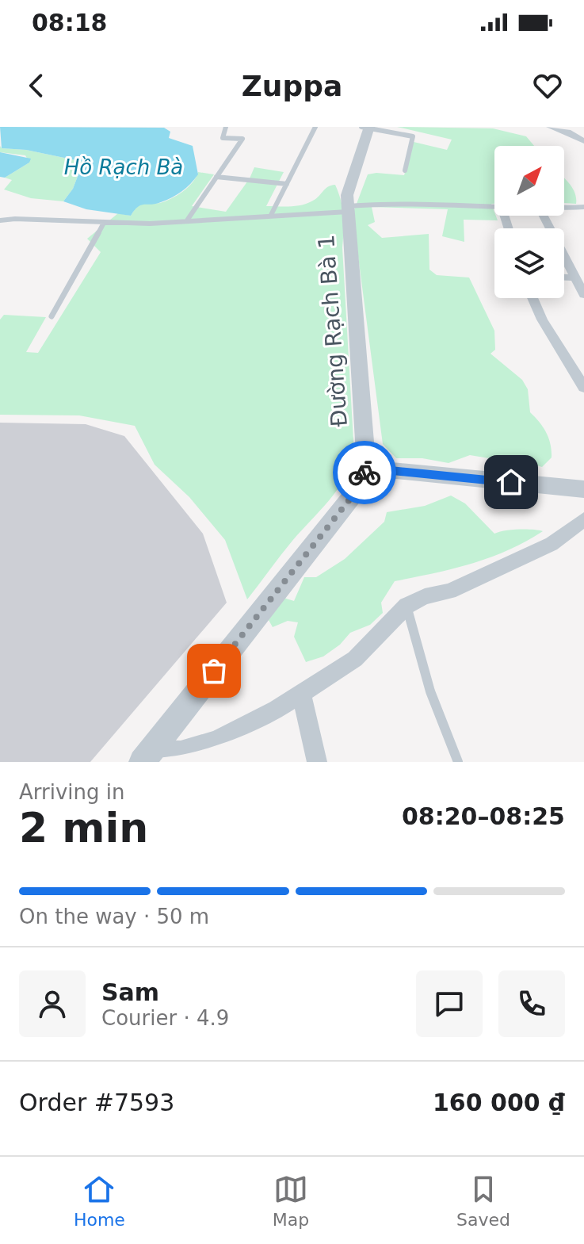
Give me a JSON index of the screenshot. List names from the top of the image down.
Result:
{
  "streets": {
    "street": ["Đường Rạch Bà 1"]
  },
  "water": ["Hồ Rạch Bà"],
  "north": "top right",
  "page": {
    "status": "08:18",
    "header": "Zuppa",
    "heading": ["2 min", "Arriving in", "08:20–08:25"],
    "panel": [
      "Sam",
      "Courier · 4.9",
      "Order #7593",
      "160 000 ₫"
    ],
    "bar": "On the way · 50 m",
    "tabs": ["Home", "Map", "Saved"]
  }
}
